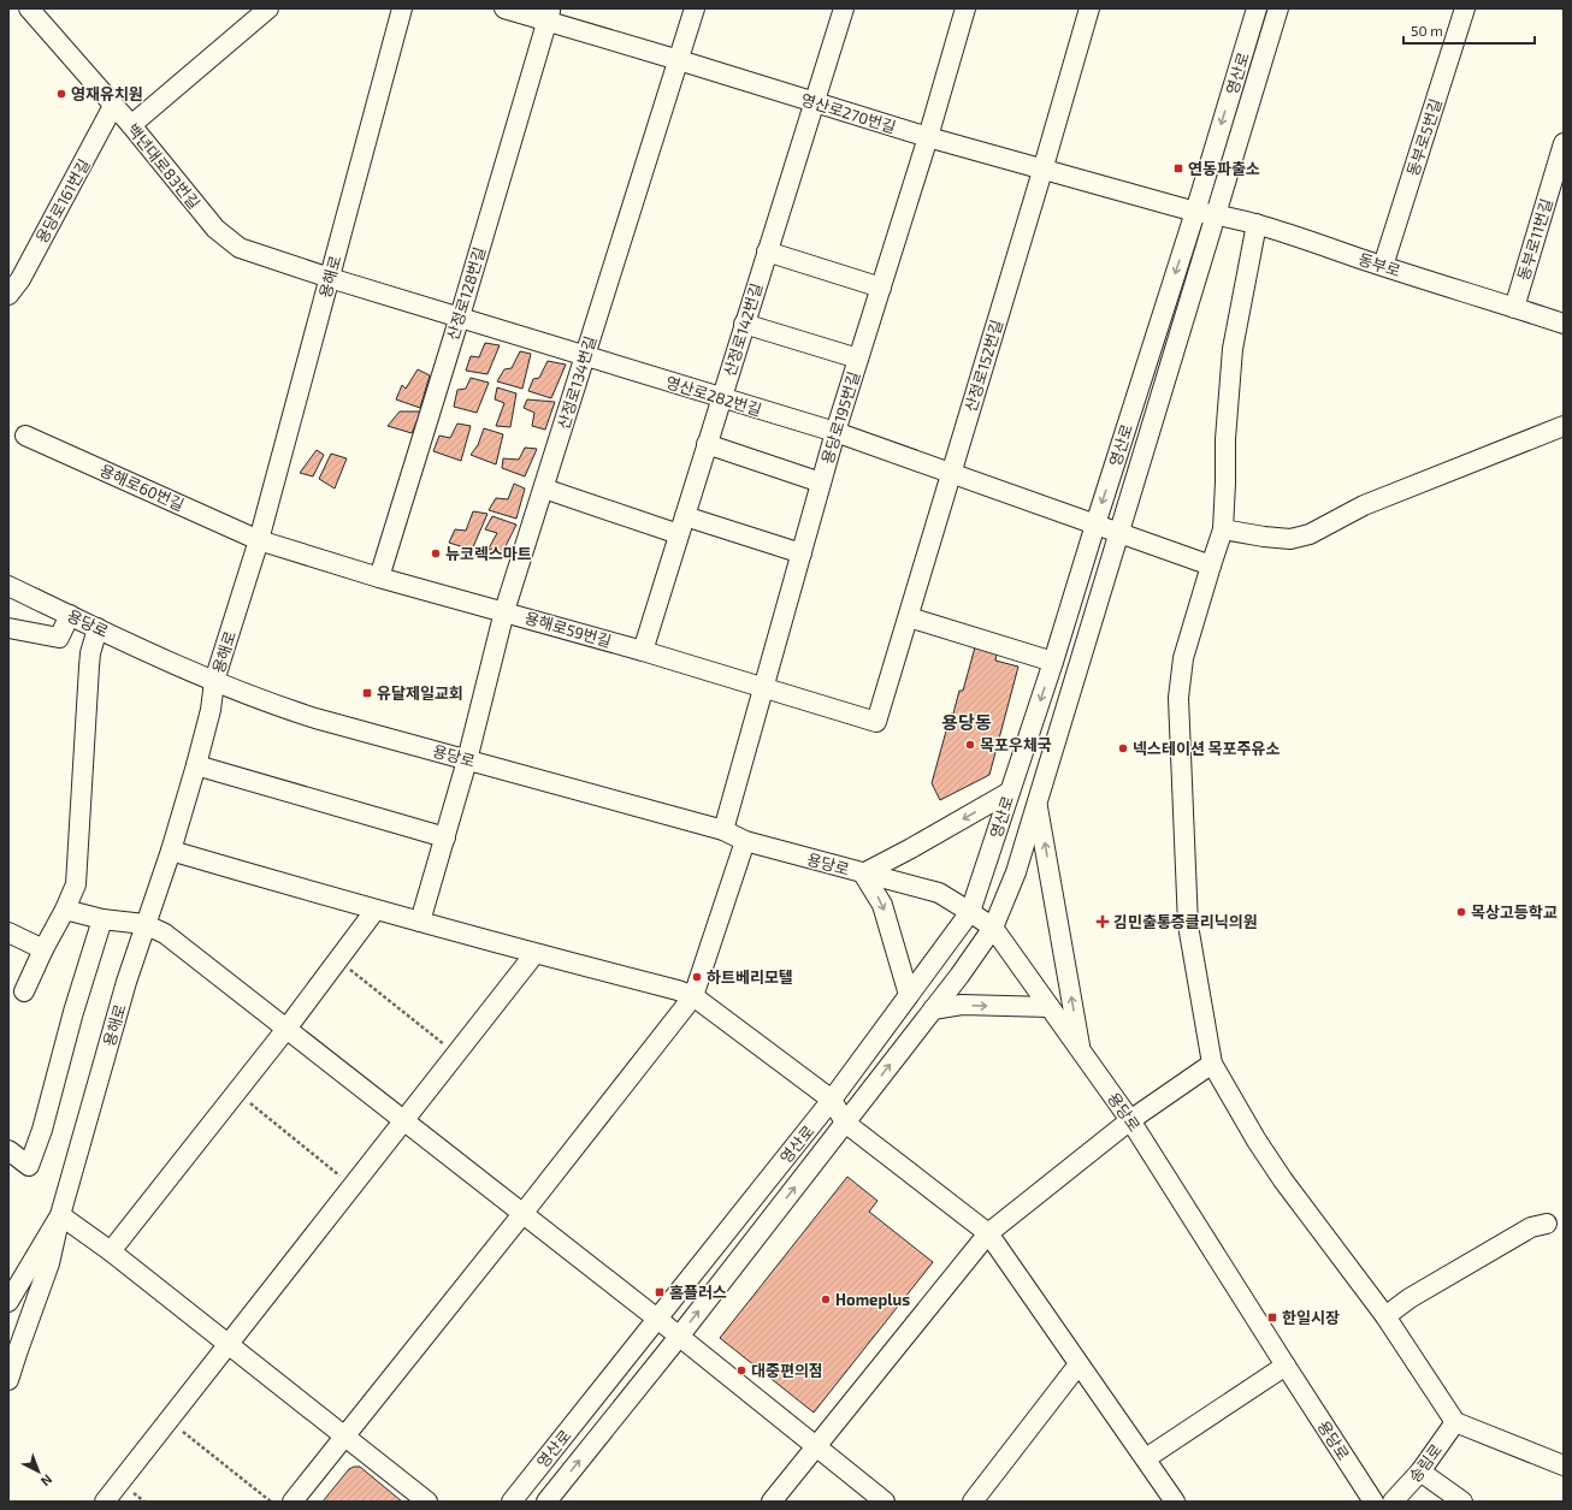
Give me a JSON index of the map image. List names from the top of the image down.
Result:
{
  "streets": {
    "street": [
      "영산로",
      "영산로270번길",
      "동부로5번길",
      "백년대로83번길",
      "용당로161번길",
      "동부로11번길",
      "동부로",
      "용해로",
      "산정로128번길",
      "산정로142번길",
      "산정로152번길",
      "산정로134번길",
      "영산로282번길",
      "용당로195번길",
      "용해로60번길",
      "용당로",
      "용해로59번길",
      "송림로"
    ]
  },
  "crossings": [
    ["영산로", "영산로270번길"],
    ["영산로", "동부로"],
    ["영산로", "영산로282번길"],
    ["영산로", "용당로"],
    ["영산로270번길", "동부로"],
    ["영산로270번길", "산정로128번길"],
    ["영산로270번길", "산정로142번길"],
    ["영산로270번길", "산정로152번길"],
    ["영산로270번길", "산정로134번길"],
    ["영산로270번길", "용당로195번길"],
    ["동부로5번길", "동부로"],
    ["백년대로83번길", "용당로161번길"],
    ["백년대로83번길", "용해로"],
    ["백년대로83번길", "영산로282번길"],
    ["동부로11번길", "동부로"],
    ["용해로", "영산로282번길"],
    ["용해로", "용해로60번길"],
    ["용해로", "용당로"],
    ["용해로", "용해로59번길"],
    ["산정로128번길", "영산로282번길"],
    ["산정로128번길", "용해로59번길"],
    ["산정로142번길", "영산로282번길"],
    ["산정로142번길", "용해로59번길"],
    ["산정로152번길", "영산로282번길"],
    ["산정로152번길", "용해로59번길"],
    ["산정로134번길", "영산로282번길"],
    ["산정로134번길", "용당로"],
    ["산정로134번길", "용해로59번길"],
    ["영산로282번길", "용당로195번길"],
    ["용당로195번길", "용당로"],
    ["용당로195번길", "용해로59번길"],
    ["용해로60번길", "용해로59번길"]
  ],
  "districts": ["용당동"],
  "places": {
    "other": [
      "영재유치원",
      "뉴코렉스마트",
      "목포우체국",
      "넥스테이션 목포주유소",
      "목상고등학교",
      "하트베리모텔",
      "Homeplus",
      "대중편의점"
    ],
    "transit": [
      "연동파출소",
      "유달제일교회",
      "홈플러스",
      "한일시장"
    ],
    "health": ["김민출통증클리닉의원"]
  },
  "scale_bar": "50 m",
  "north": "bottom right"
}
